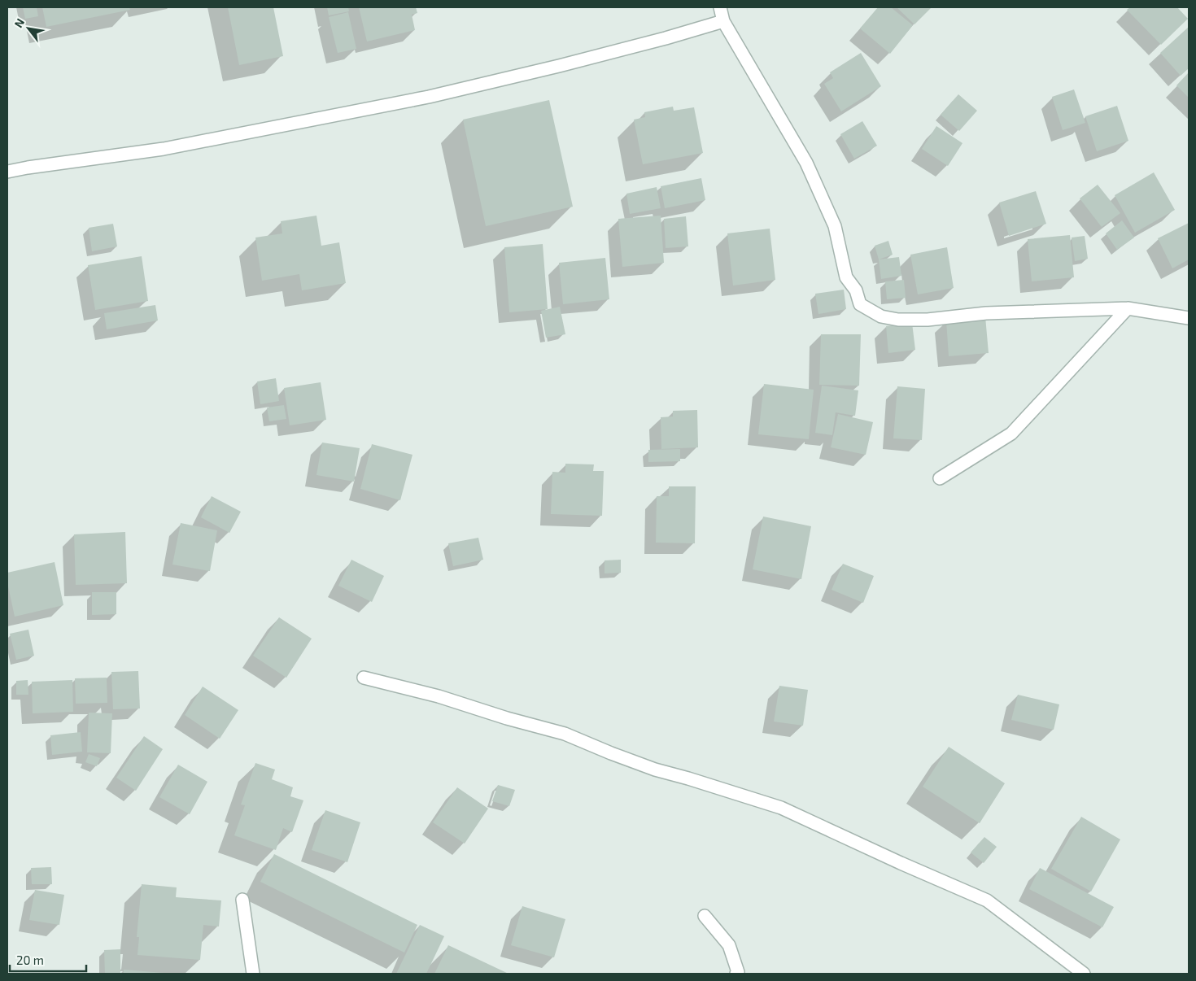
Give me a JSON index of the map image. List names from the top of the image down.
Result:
{
  "scale_bar": "20 m",
  "north": "top left"
}
